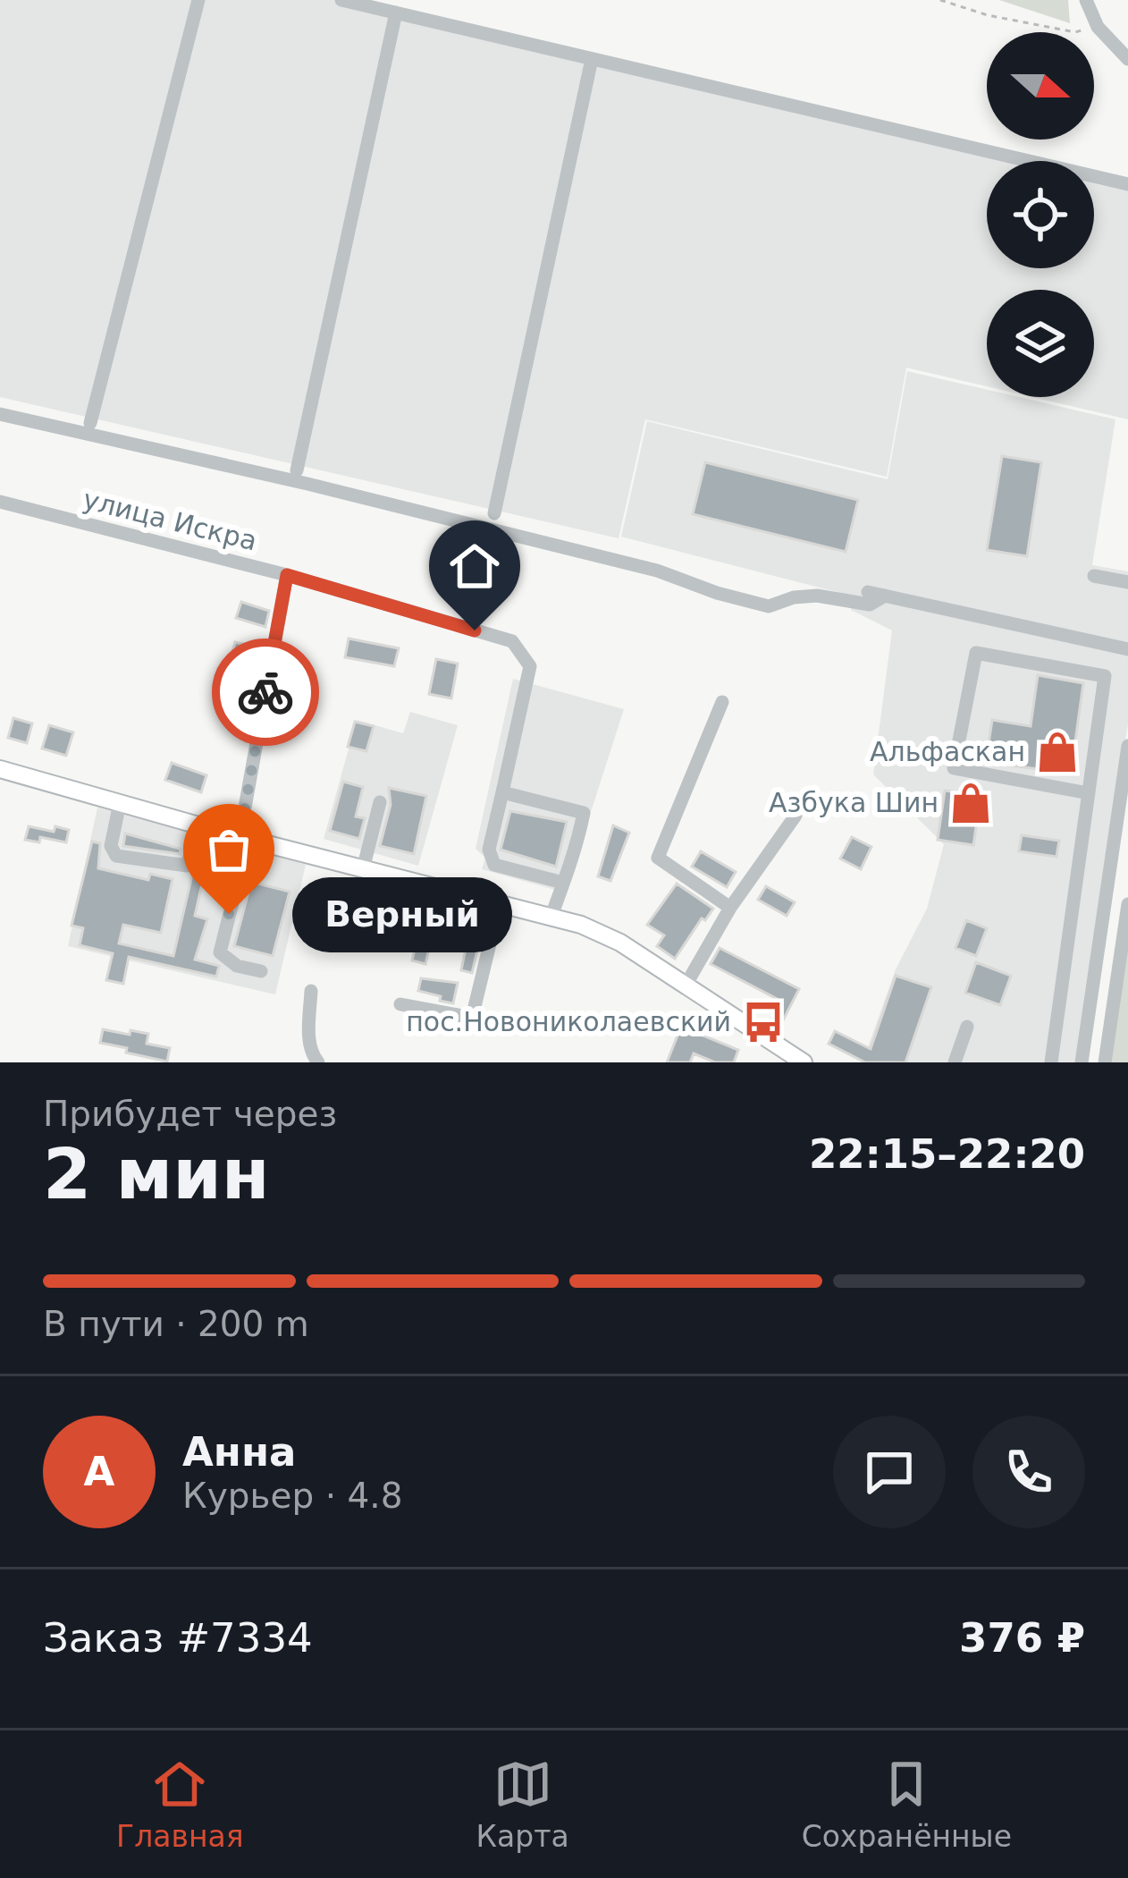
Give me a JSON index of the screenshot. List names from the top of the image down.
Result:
{
  "streets": {
    "street": ["улица Искра"]
  },
  "places": {
    "shop": ["Альфаскан", "Азбука Шин"],
    "other": ["Верный"],
    "bus stop": ["пос.Новониколаевский"]
  },
  "north": "right",
  "page": {
    "bubble": "Верный",
    "heading": ["2 мин", "Прибудет через", "22:15–22:20"],
    "panel": [
      "Анна",
      "Курьер · 4.8",
      "Заказ #7334",
      "376 ₽"
    ],
    "bar": "В пути · 200 m",
    "round": "А",
    "tabs": ["Главная", "Карта", "Сохранённые"]
  }
}
